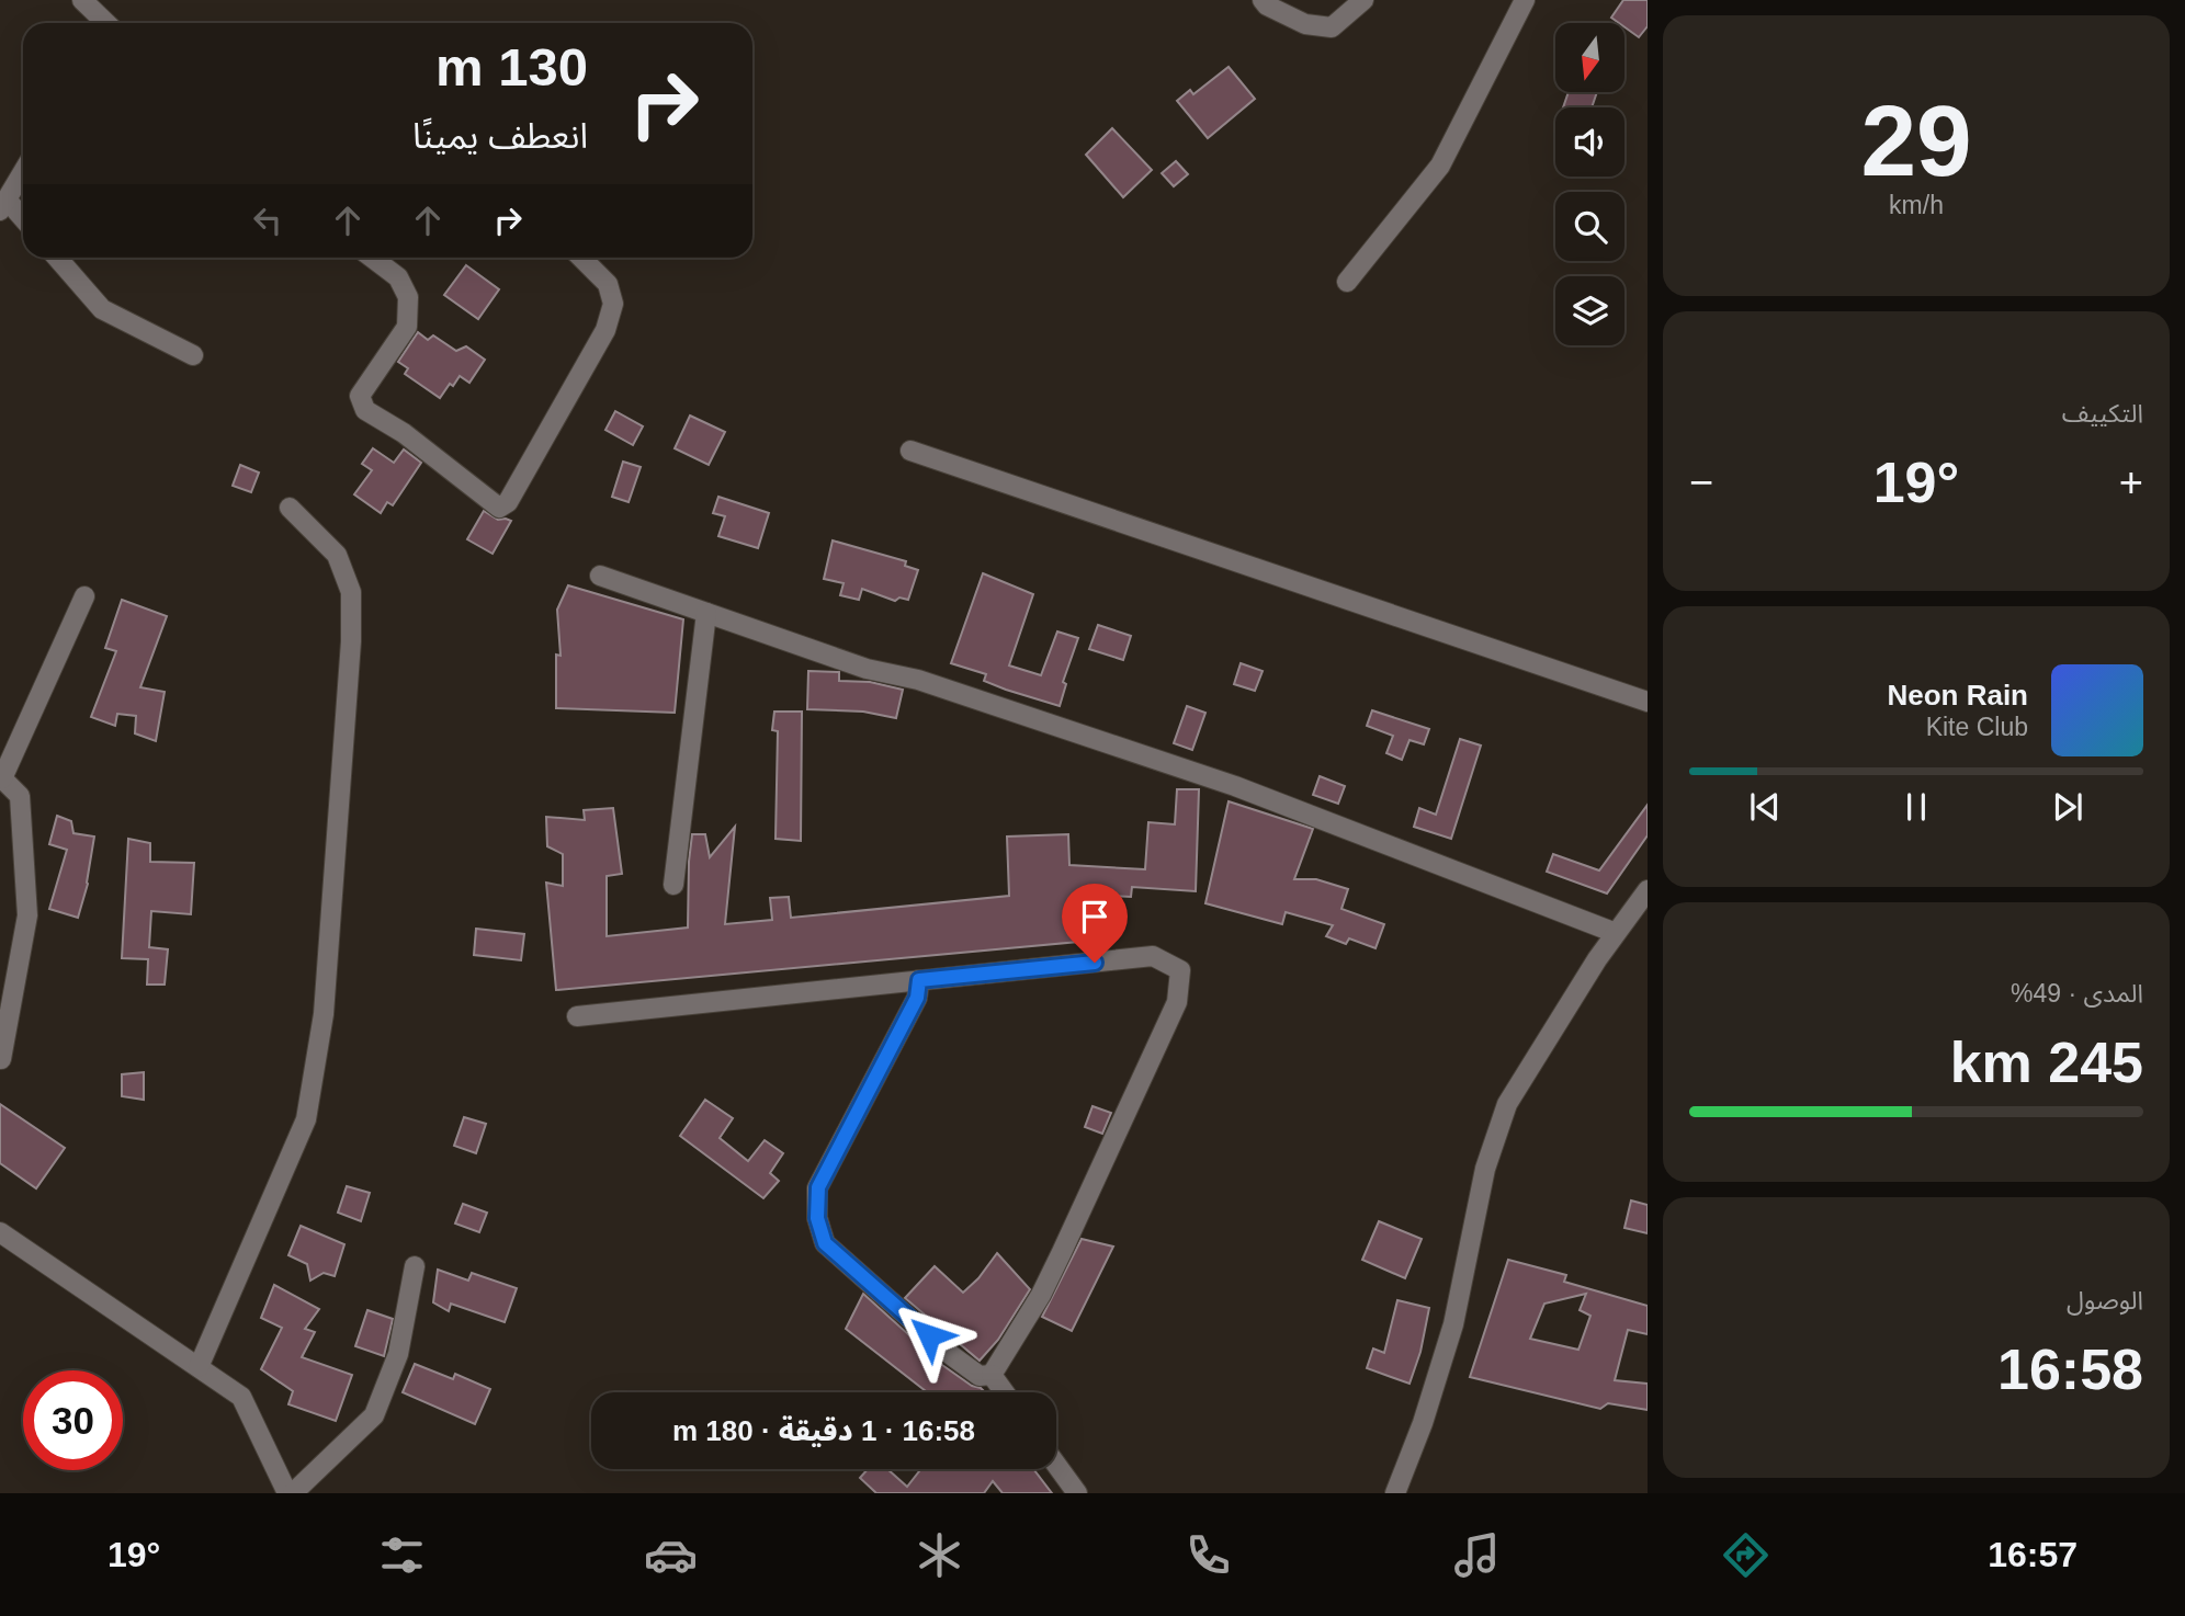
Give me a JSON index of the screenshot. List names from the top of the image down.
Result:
{
  "north": "bottom",
  "page": {
    "tile": [
      ["29", "km/h"],
      "التكييف",
      ["المدى · 49%", "245 km"],
      ["الوصول", "16:58"]
    ],
    "turn": ["130 m", "انعطف يمينًا"],
    "heat": ["−", "19°", "+"],
    "song": ["Neon Rain", "Kite Club"],
    "limit": "30",
    "trip": "16:58 · 1 دقيقة · 180 m",
    "tabs": ["16:57", "19°"]
  }
}
